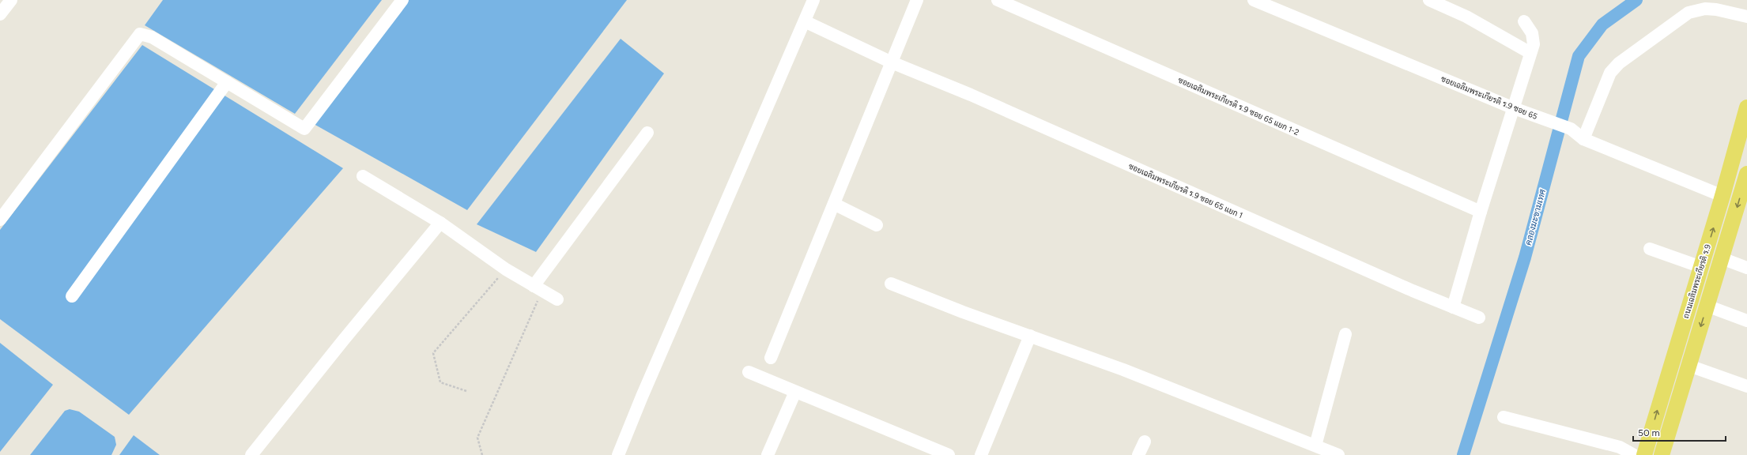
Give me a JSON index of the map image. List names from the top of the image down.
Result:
{
  "streets": {
    "main road": ["ถนนเฉลิมพระเกียรติ ร.9"],
    "street": ["ซอยเฉลิมพระเกียรติ ร.9 ซอย 65", "ซอยเฉลิมพระเกียรติ ร.9 ซอย 65 แยก 1-2", "ซอยเฉลิมพระเกียรติ ร.9 ซอย 65 แยก 1"]
  },
  "crossings": [
    ["ซอยเฉลิมพระเกียรติ ร.9 ซอย 65", "ถนนเฉลิมพระเกียรติ ร.9"]
  ],
  "water": ["คลองมะขามเทศ"],
  "scale_bar": "50 m"
}
